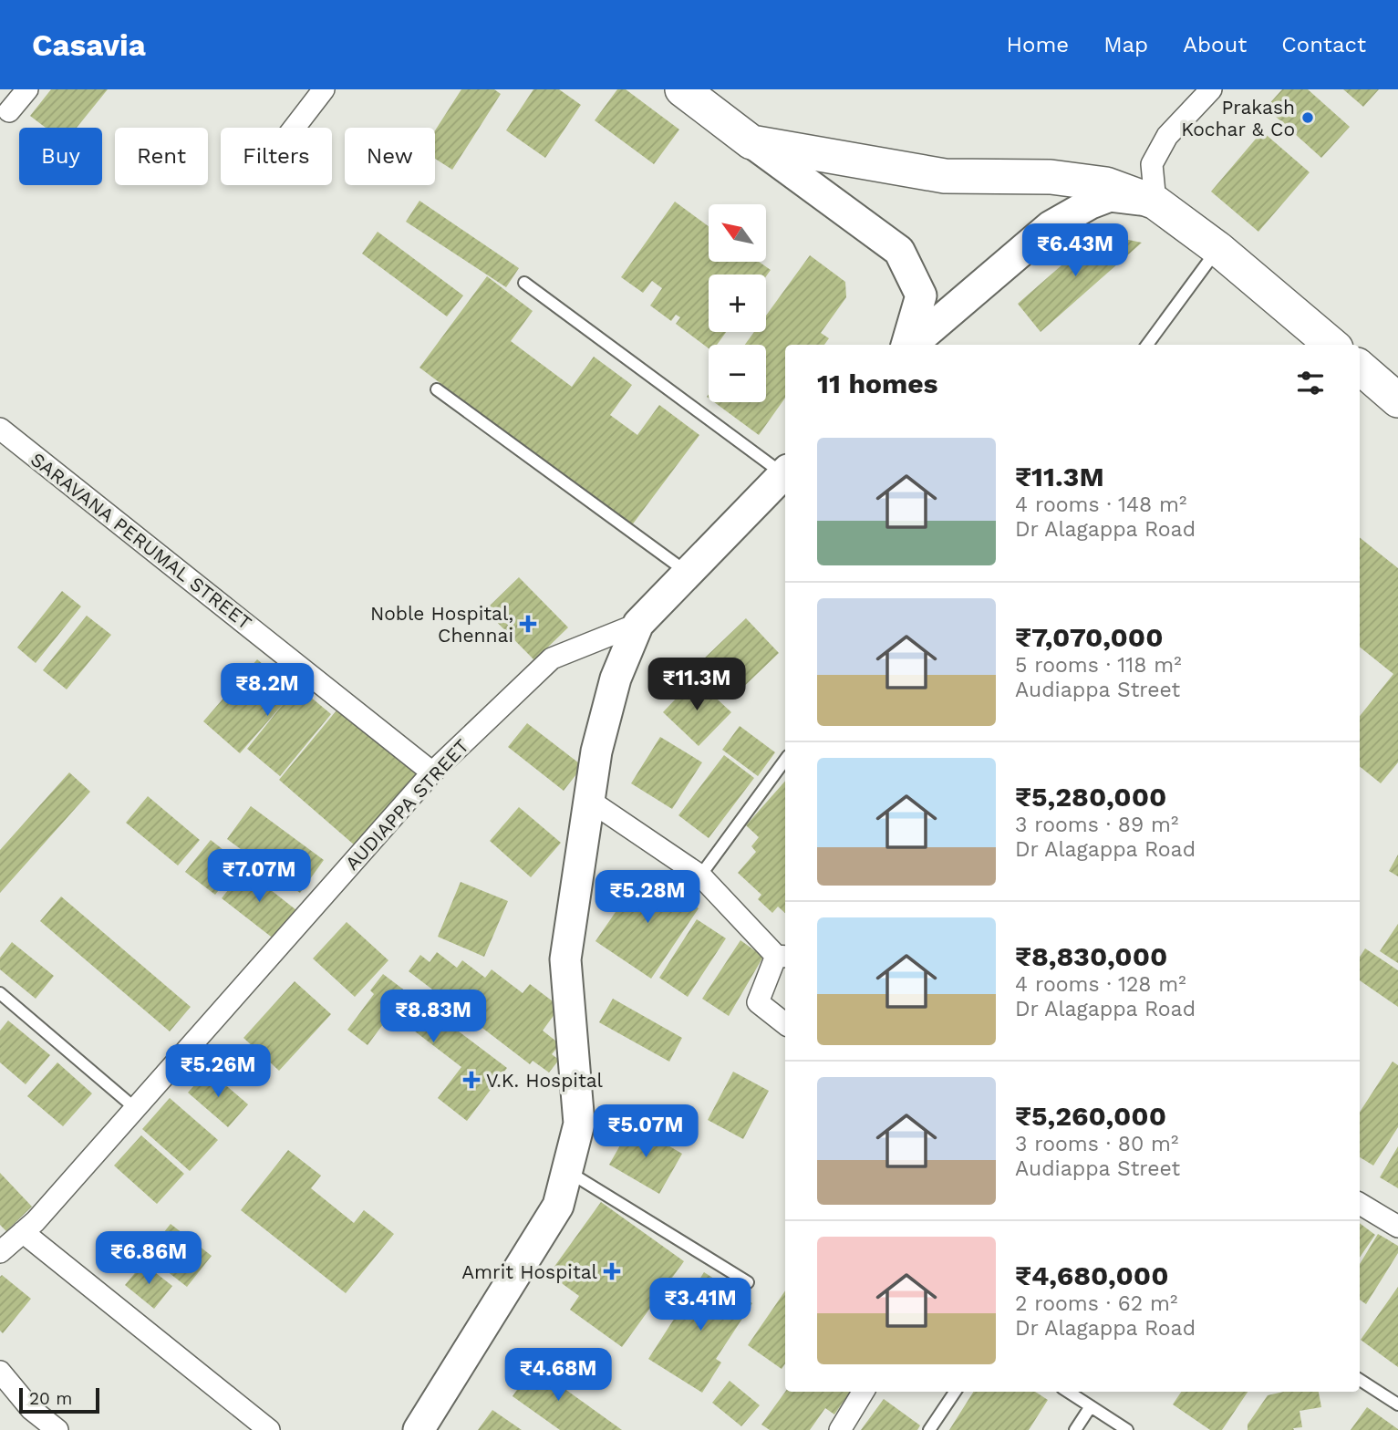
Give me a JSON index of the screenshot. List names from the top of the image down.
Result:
{
  "streets": {
    "street": ["SARAVANA PERUMAL STREET", "AUDIAPPA STREET"]
  },
  "crossings": [
    ["SARAVANA PERUMAL STREET", "AUDIAPPA STREET"]
  ],
  "places": {
    "other": ["Prakash Kochar & Co"],
    "health": ["Noble Hospital, Chennai", "V.K. Hospital", "Amrit Hospital"]
  },
  "scale_bar": "20 m",
  "north": "top left",
  "page": {
    "header": "Casavia",
    "nav": [
      "Home",
      "Map",
      "About",
      "Contact"
    ],
    "chip": [
      "Buy",
      "Rent",
      "Filters",
      "New"
    ],
    "map_buttons": ["+", "−"],
    "price": [
      "₹6.43M",
      "₹11.3M",
      "₹8.2M",
      "₹7.07M",
      "₹5.28M",
      "₹8.83M",
      "₹5.26M",
      "₹5.07M",
      "₹6.86M",
      "₹3.41M",
      "₹4.68M"
    ],
    "heading": "11 homes",
    "list": [
      {
        "name": "₹11.3M",
        "note": "4 rooms · 148 m² · Dr Alagappa Road"
      },
      {
        "name": "₹7,070,000",
        "note": "5 rooms · 118 m² · Audiappa Street"
      },
      {
        "name": "₹5,280,000",
        "note": "3 rooms · 89 m² · Dr Alagappa Road"
      },
      {
        "name": "₹8,830,000",
        "note": "4 rooms · 128 m² · Dr Alagappa Road"
      },
      {
        "name": "₹5,260,000",
        "note": "3 rooms · 80 m² · Audiappa Street"
      },
      {
        "name": "₹4,680,000",
        "note": "2 rooms · 62 m² · Dr Alagappa Road"
      }
    ],
    "scale": "20 m"
  }
}
